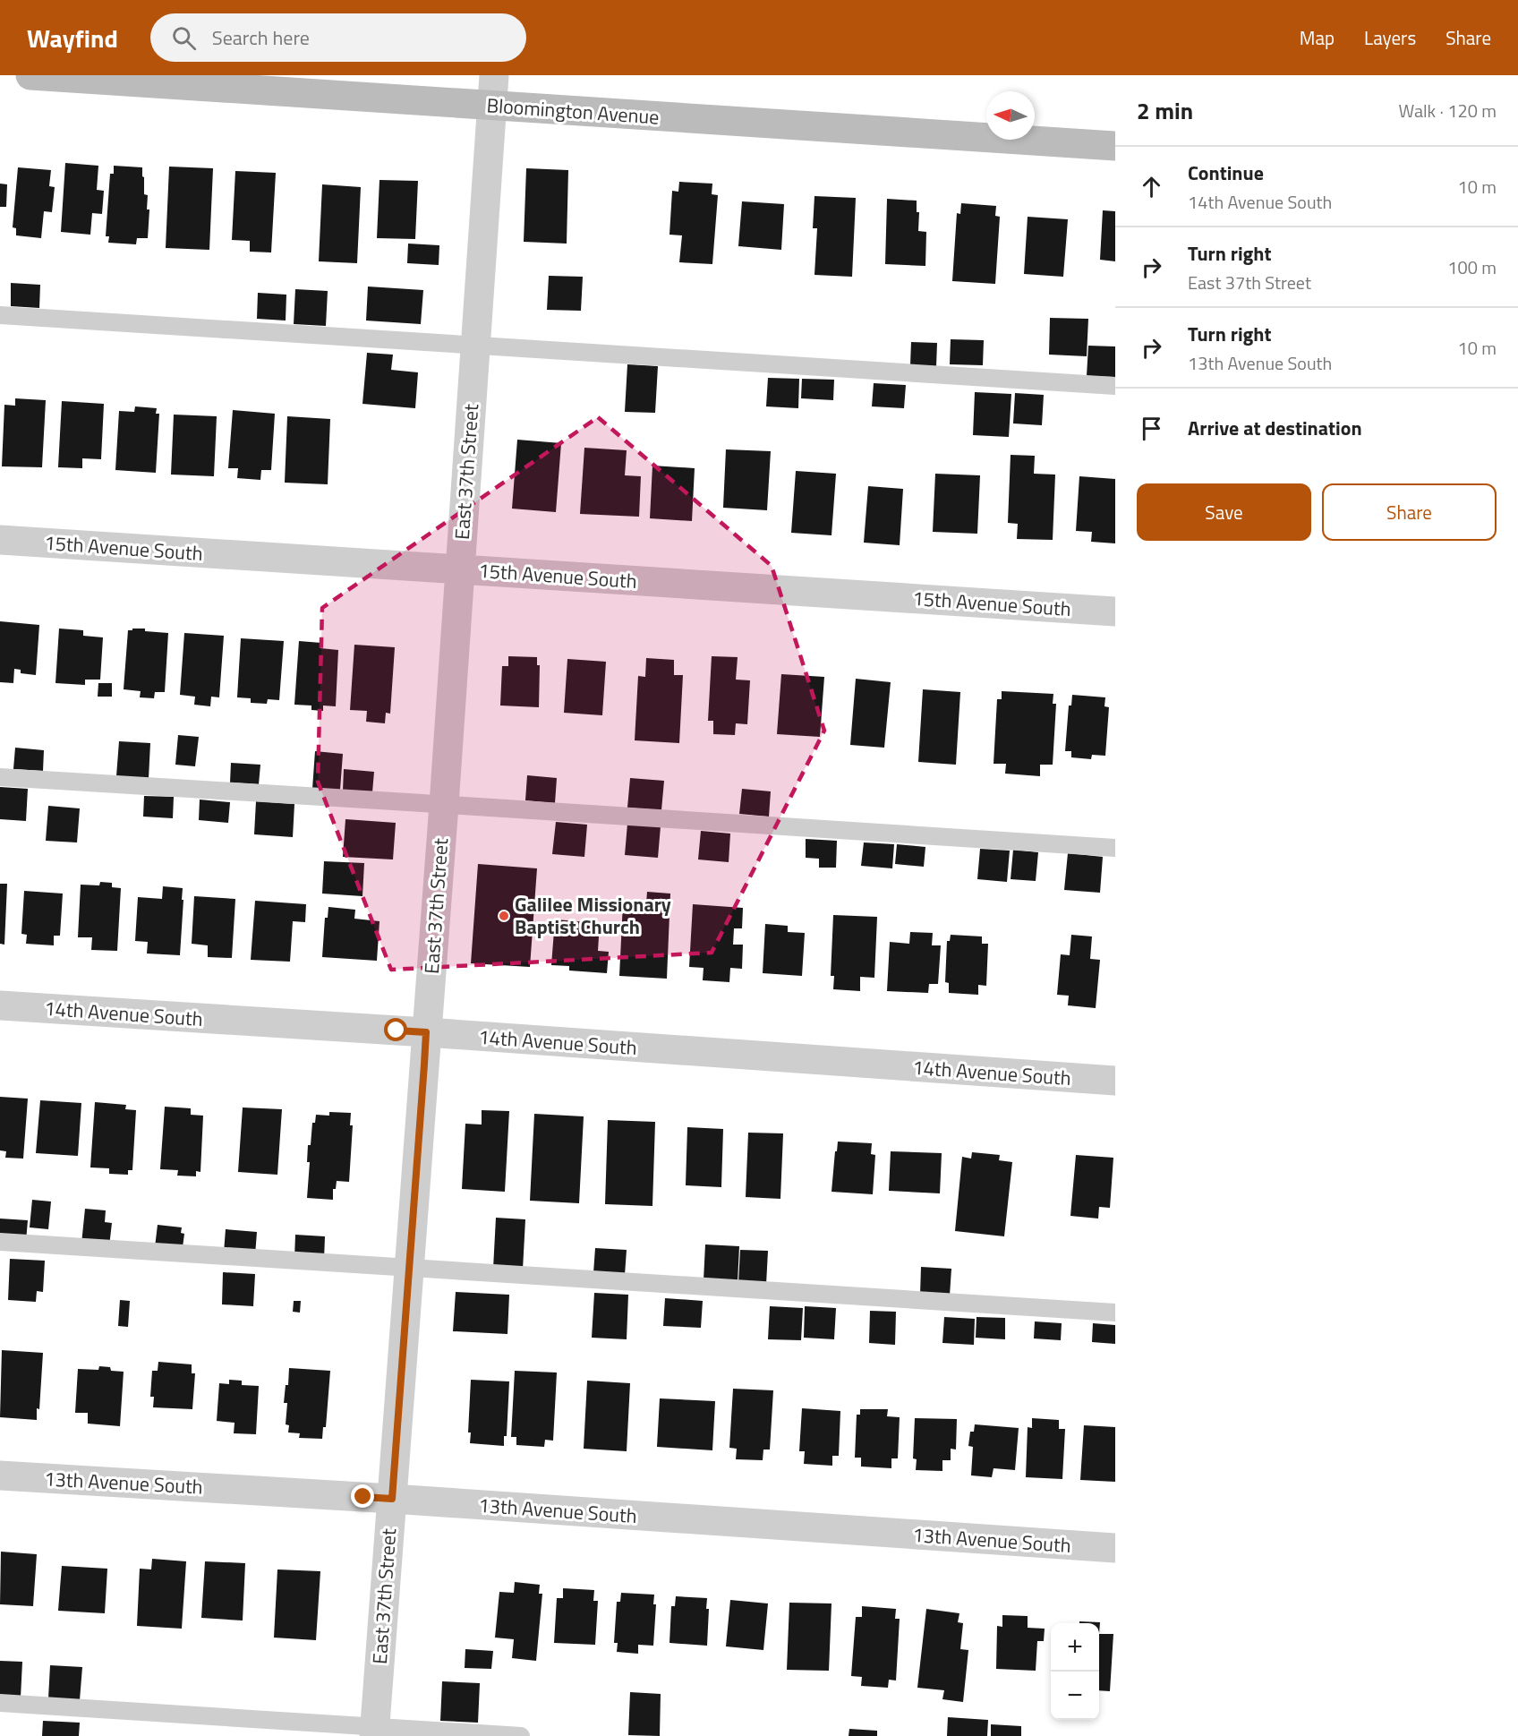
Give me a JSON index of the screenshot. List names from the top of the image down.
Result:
{
  "streets": {
    "street": [
      "Bloomington Avenue",
      "East 37th Street",
      "15th Avenue South",
      "14th Avenue South",
      "13th Avenue South"
    ]
  },
  "crossings": [
    ["Bloomington Avenue", "East 37th Street"],
    ["East 37th Street", "15th Avenue South"],
    ["East 37th Street", "14th Avenue South"],
    ["East 37th Street", "13th Avenue South"]
  ],
  "places": ["Galilee Missionary Baptist Church"],
  "north": "left",
  "page": {
    "header": "Wayfind",
    "search": "Search here",
    "nav": ["Map", "Layers", "Share"],
    "heading": ["2 min", "Walk · 120 m"],
    "list": [
      ["Continue", "14th Avenue South", "10 m"],
      ["Turn right", "East 37th Street", "100 m"],
      ["Turn right", "13th Avenue South", "10 m"],
      "Arrive at destination"
    ],
    "buttons": ["Save", "Share"],
    "map_buttons": ["+", "−"]
  }
}
